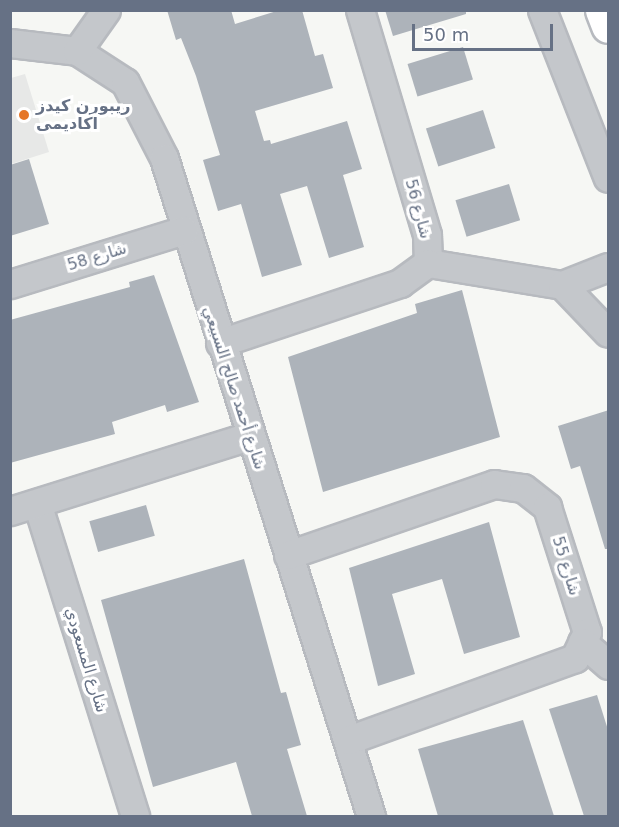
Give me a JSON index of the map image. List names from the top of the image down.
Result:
{
  "streets": {
    "street": [
      "شارع 56",
      "شارع 58",
      "شارع أحمد صالح السبيعي",
      "شارع 55",
      "شارع المسعودي"
    ]
  },
  "crossings": [
    ["شارع 56", "شارع أحمد صالح السبيعي"],
    ["شارع 58", "شارع أحمد صالح السبيعي"],
    ["شارع أحمد صالح السبيعي", "شارع 55"]
  ],
  "places": ["ريبورن كيدز اكاديمى"],
  "scale_bar": "50 m"
}
